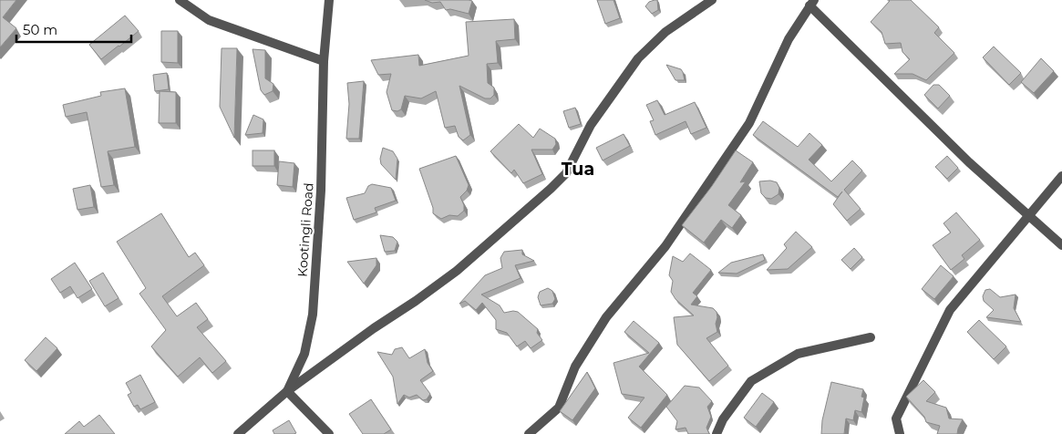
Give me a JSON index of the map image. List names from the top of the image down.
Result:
{
  "streets": {
    "street": ["Kootingli Road"]
  },
  "districts": ["Tua"],
  "scale_bar": "50 m"
}
